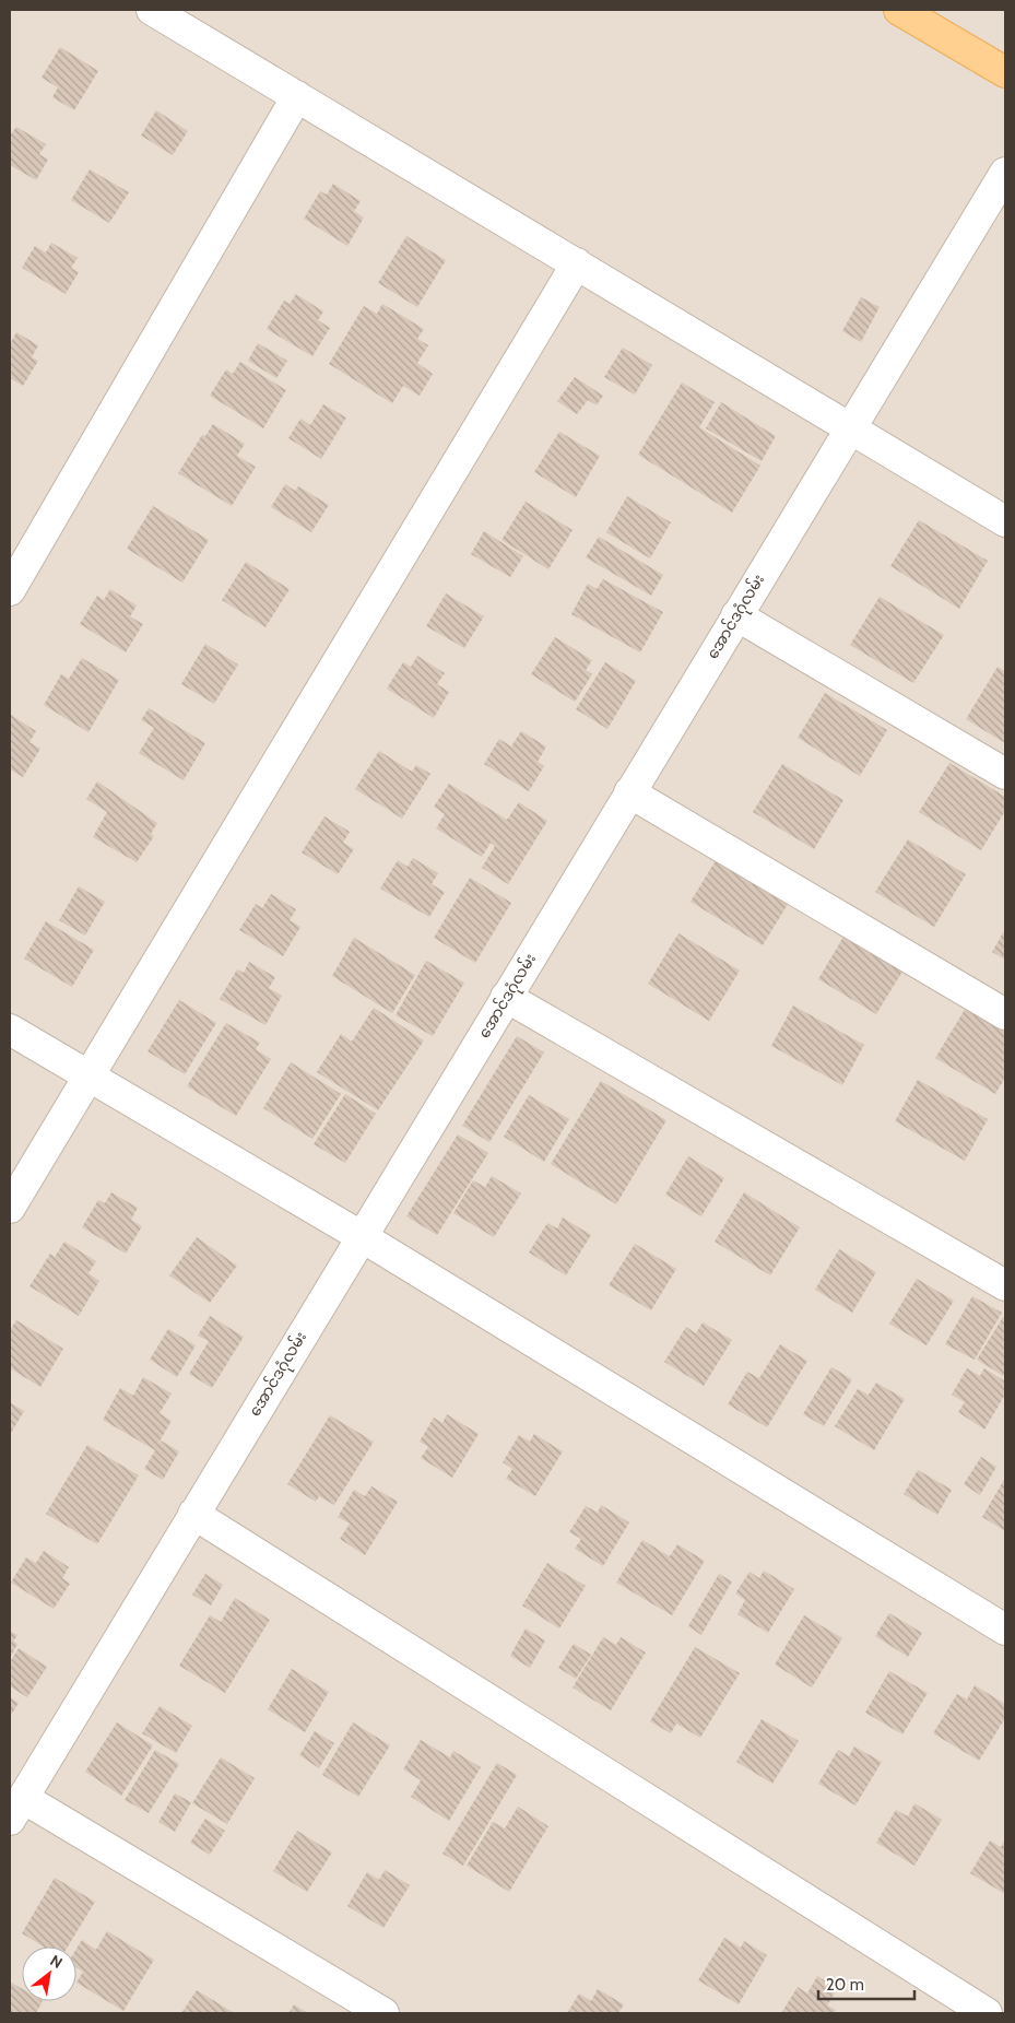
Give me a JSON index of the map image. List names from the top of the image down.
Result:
{
  "streets": {
    "street": ["အောင်ဒဂုံလမ်း"]
  },
  "scale_bar": "20 m",
  "north": "top right"
}
